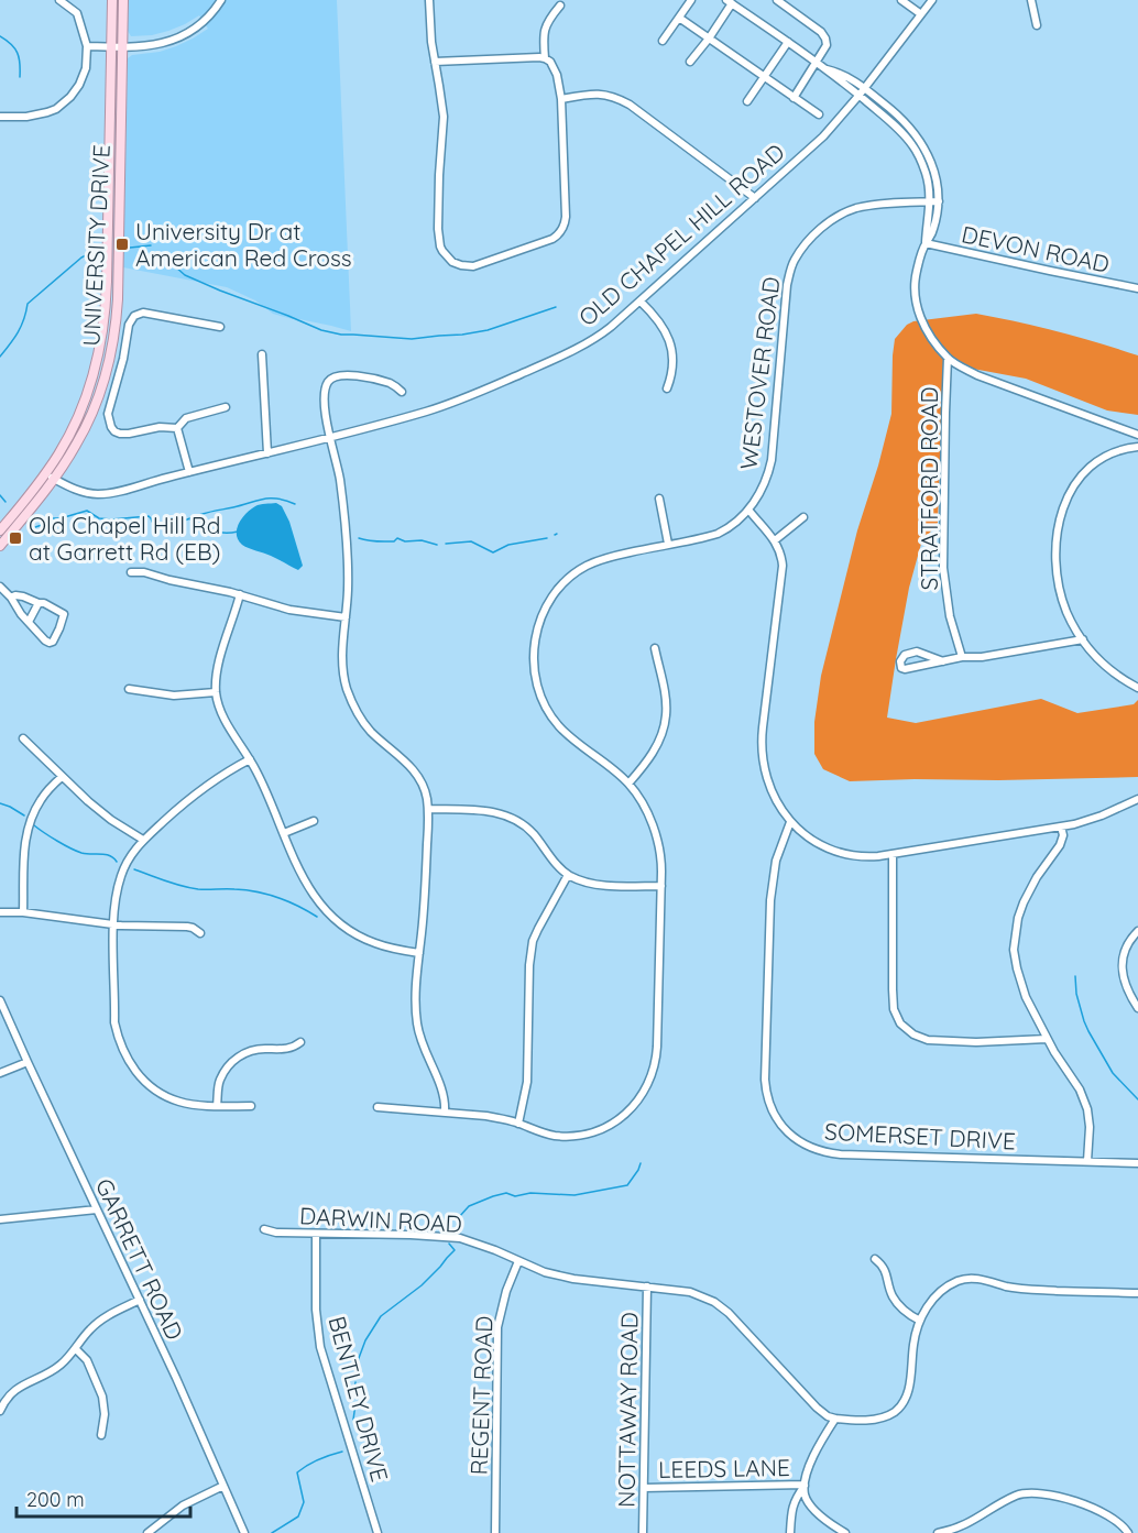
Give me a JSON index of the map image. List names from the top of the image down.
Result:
{
  "streets": {
    "main road": ["UNIVERSITY DRIVE"],
    "street": [
      "OLD CHAPEL HILL ROAD",
      "DEVON ROAD",
      "WESTOVER ROAD",
      "STRATFORD ROAD",
      "SOMERSET DRIVE",
      "DARWIN ROAD",
      "GARRETT ROAD",
      "REGENT ROAD",
      "BENTLEY DRIVE",
      "NOTTAWAY ROAD",
      "LEEDS LANE"
    ]
  },
  "crossings": [
    ["OLD CHAPEL HILL ROAD", "UNIVERSITY DRIVE"],
    ["DARWIN ROAD", "REGENT ROAD"],
    ["DARWIN ROAD", "BENTLEY DRIVE"],
    ["DARWIN ROAD", "NOTTAWAY ROAD"],
    ["NOTTAWAY ROAD", "LEEDS LANE"]
  ],
  "places": {
    "transit": ["University Dr at American Red Cross", "Old Chapel Hill Rd at Garrett Rd (EB)"]
  },
  "scale_bar": "200 m"
}
